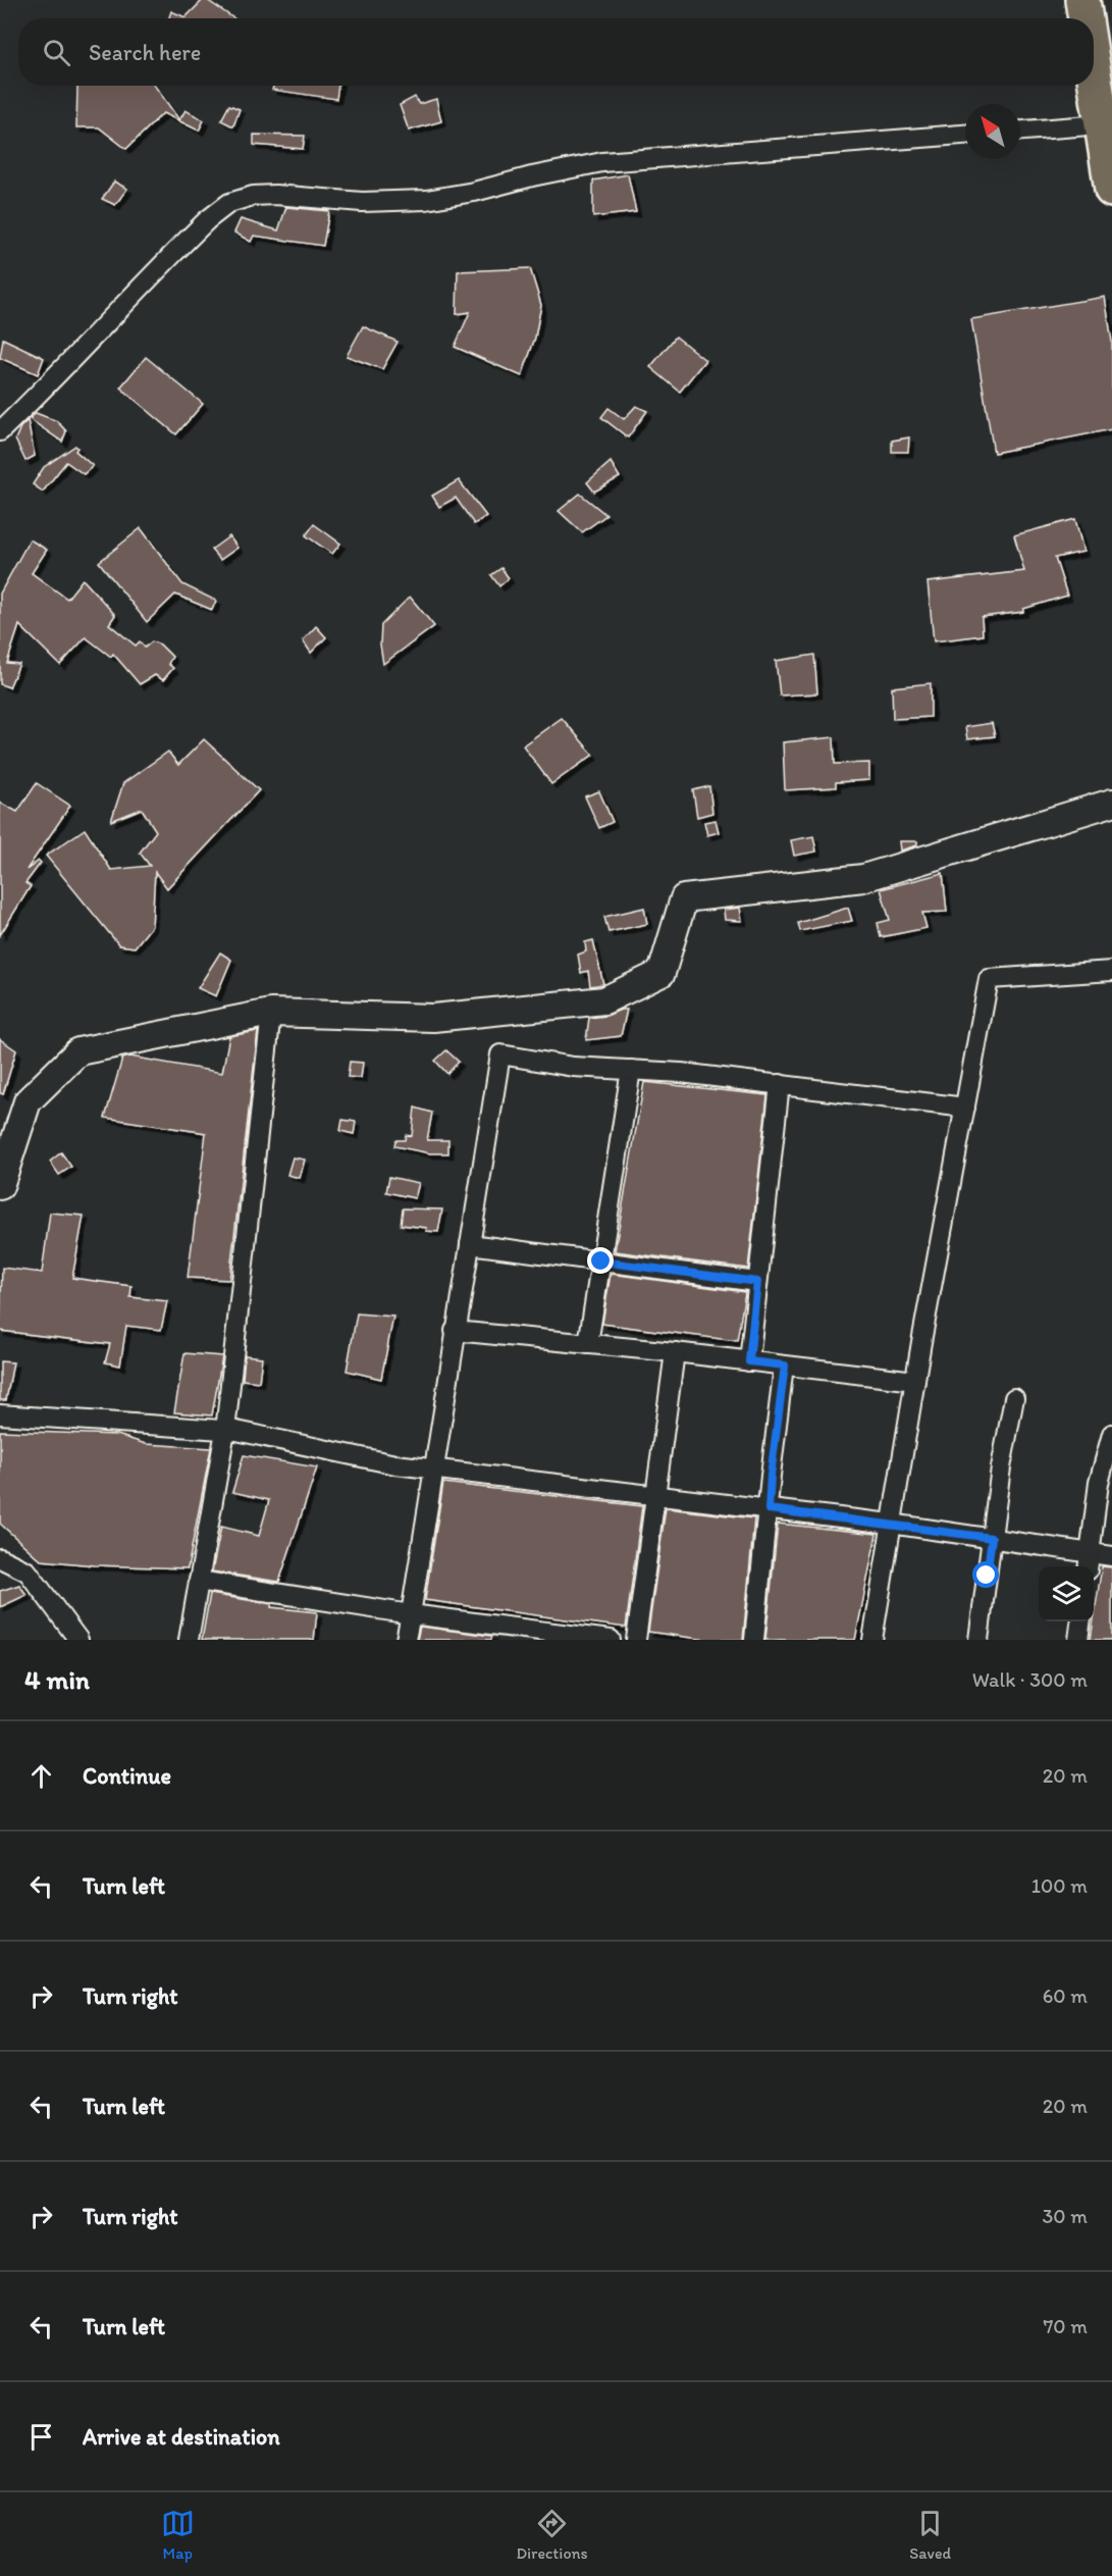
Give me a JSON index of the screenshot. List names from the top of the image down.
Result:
{
  "north": "top left",
  "page": {
    "search": "Search here",
    "heading": ["4 min", "Walk · 300 m"],
    "list": [
      ["Continue", "20 m"],
      ["Turn left", "100 m"],
      ["Turn right", "60 m"],
      ["Turn left", "20 m"],
      ["Turn right", "30 m"],
      ["Turn left", "70 m"],
      "Arrive at destination"
    ],
    "nav": ["Map", "Directions", "Saved"]
  }
}
